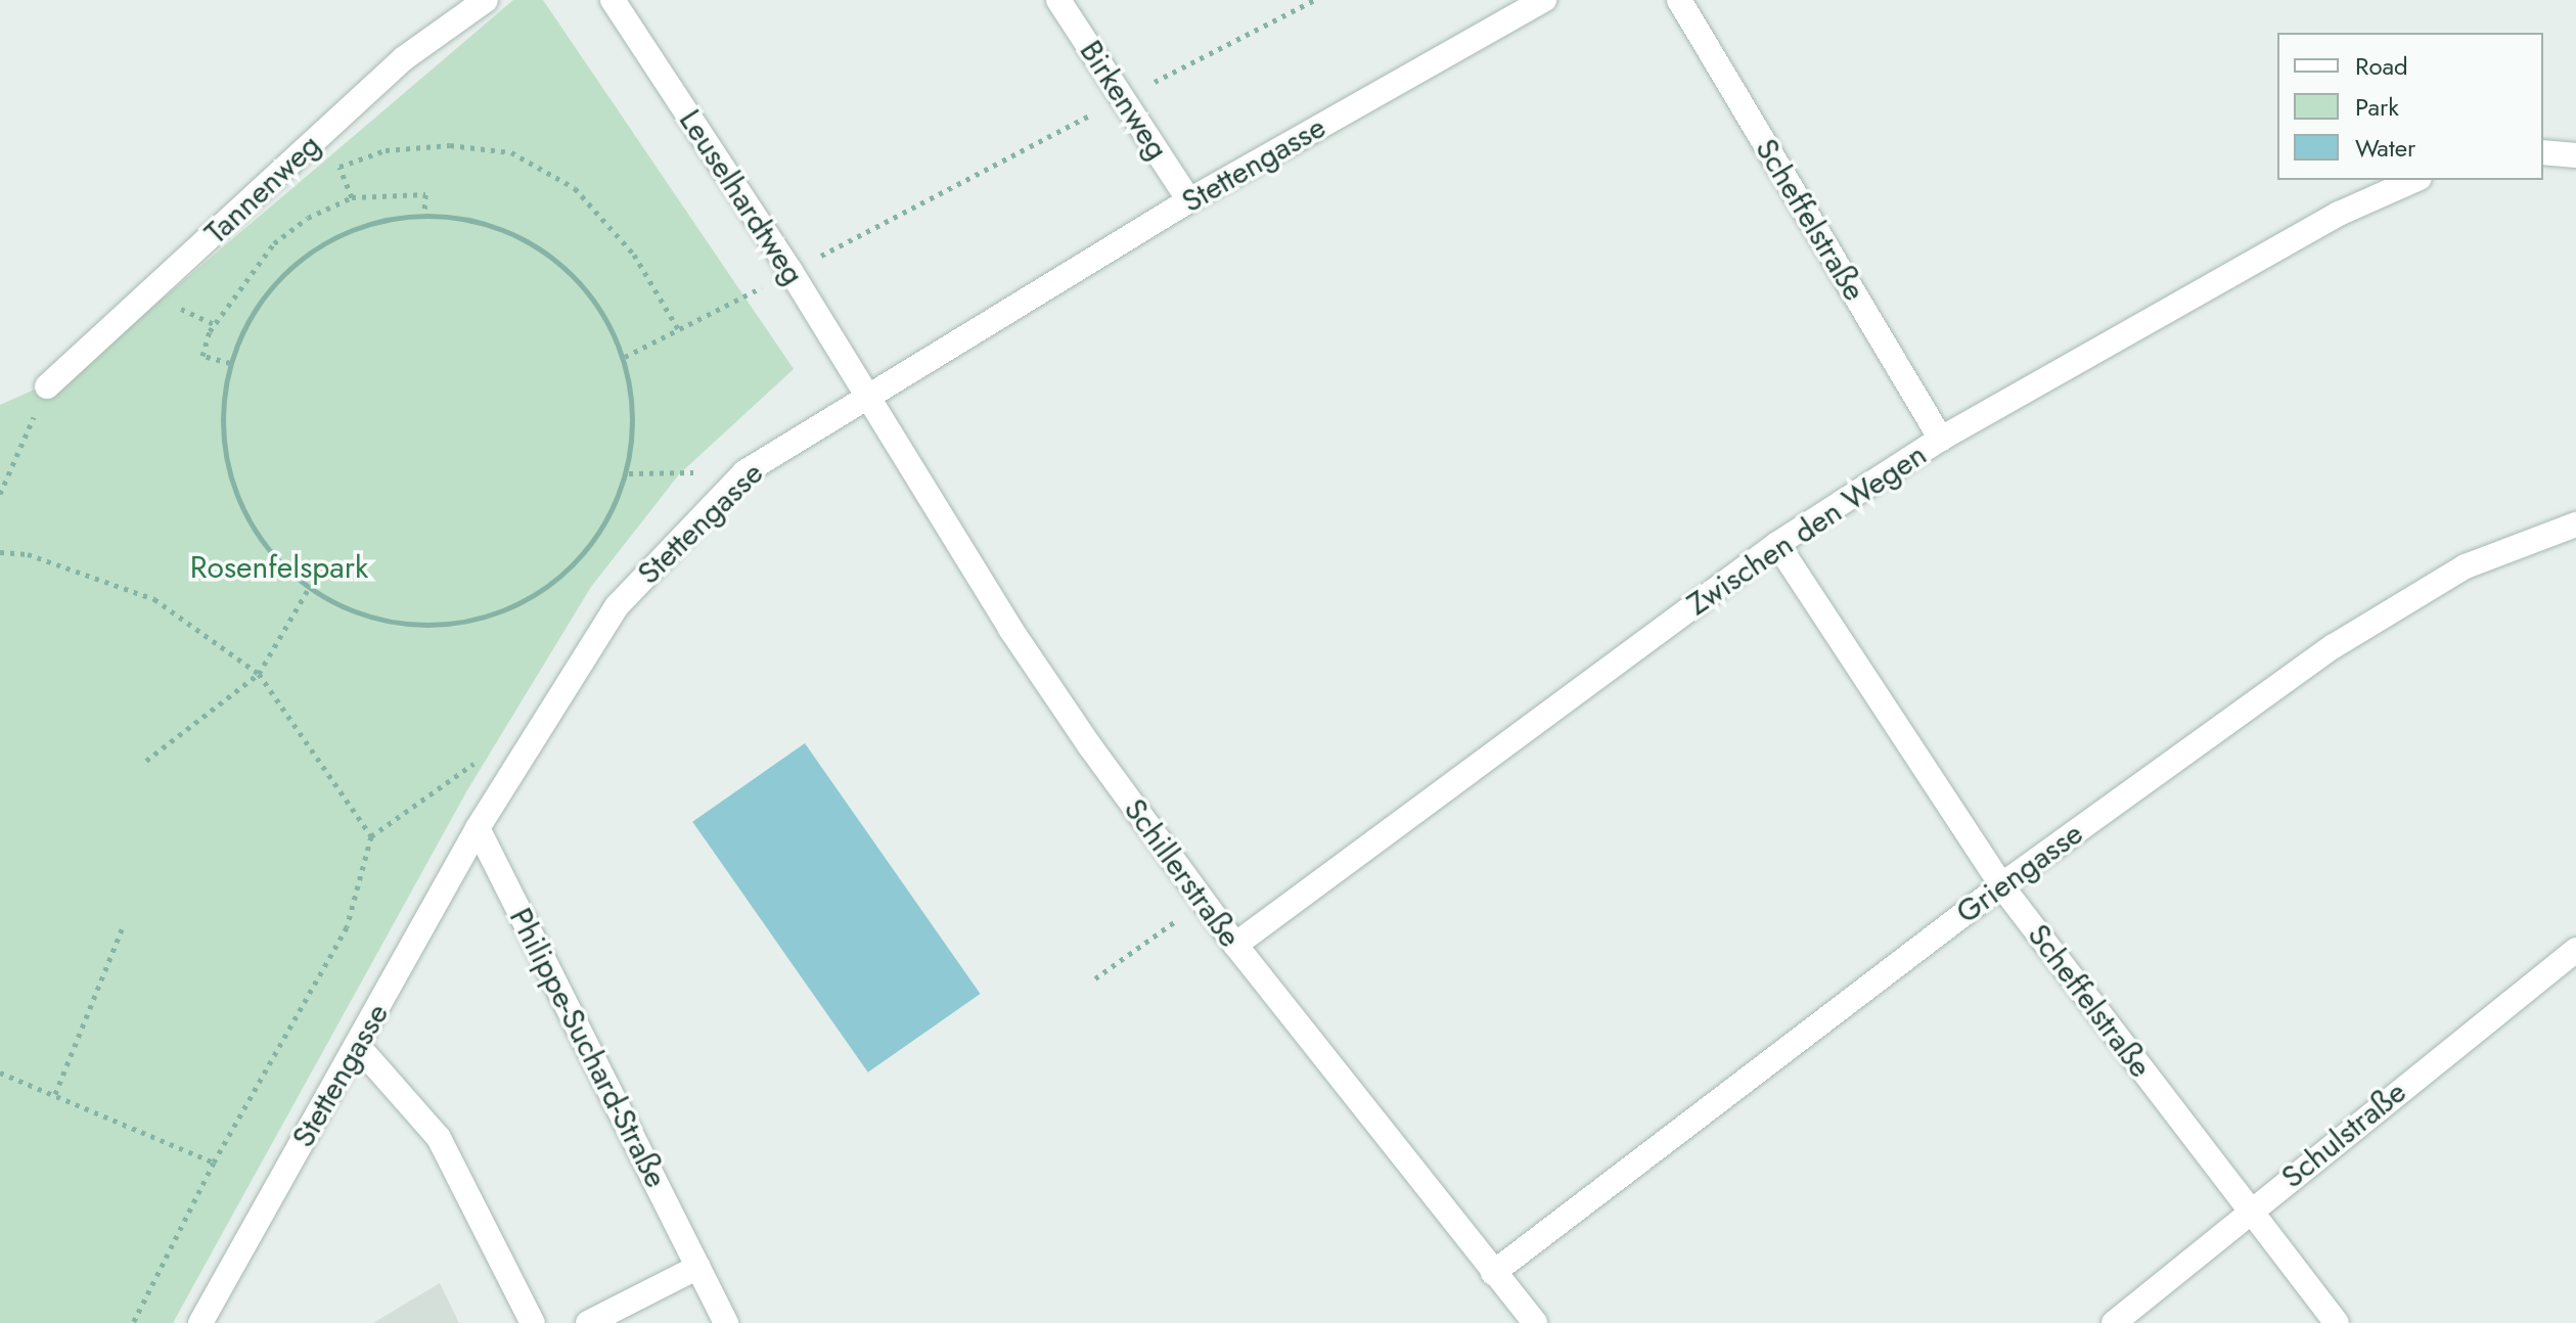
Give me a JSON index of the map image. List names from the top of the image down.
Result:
{
  "streets": {
    "street": [
      "Birkenweg",
      "Stettengasse",
      "Tannenweg",
      "Leuselhardtweg",
      "Scheffelstraße",
      "Zwischen den Wegen",
      "Schillerstraße",
      "Griengasse",
      "Philippe-Suchard-Straße",
      "Schulstraße"
    ]
  },
  "crossings": [
    ["Birkenweg", "Stettengasse"],
    ["Stettengasse", "Leuselhardtweg"],
    ["Stettengasse", "Schillerstraße"],
    ["Stettengasse", "Philippe-Suchard-Straße"],
    ["Leuselhardtweg", "Schillerstraße"],
    ["Scheffelstraße", "Zwischen den Wegen"],
    ["Scheffelstraße", "Griengasse"],
    ["Scheffelstraße", "Schulstraße"],
    ["Zwischen den Wegen", "Schillerstraße"],
    ["Schillerstraße", "Griengasse"]
  ],
  "parks": ["Rosenfelspark"],
  "legend": ["Road", "Park", "Water"]
}
